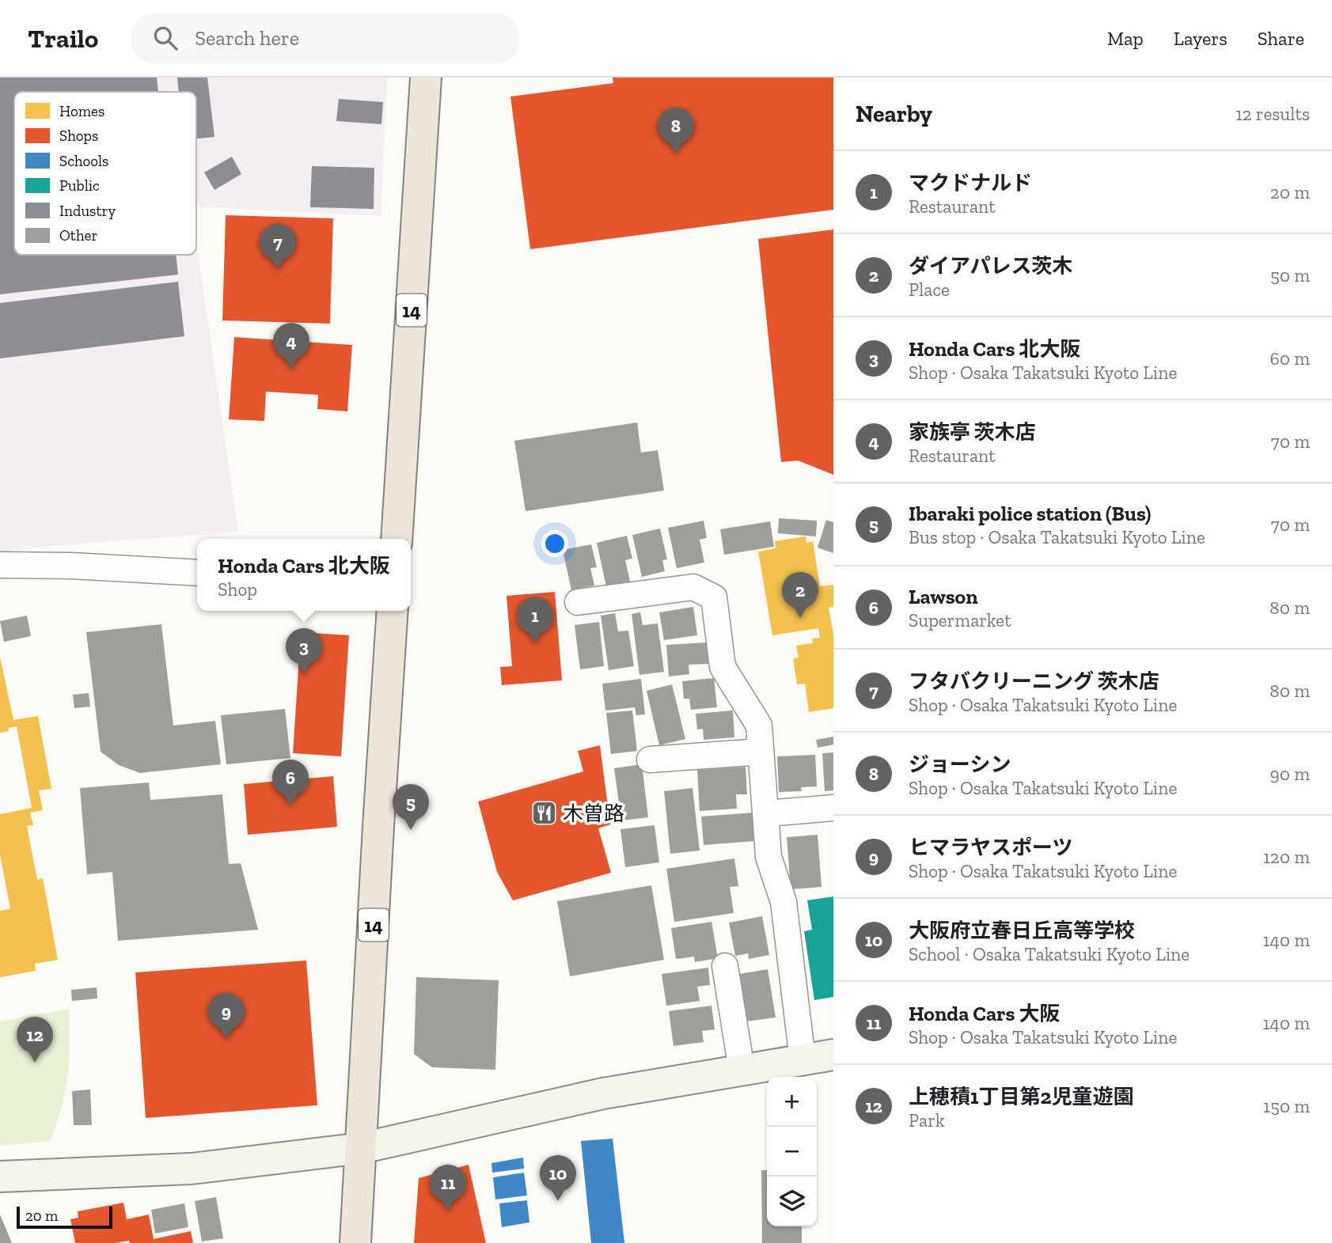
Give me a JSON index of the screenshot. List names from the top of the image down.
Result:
{
  "streets": {
    "main road": ["14"]
  },
  "places": {
    "restaurant": ["木曽路"]
  },
  "legend": [
    "Homes",
    "Shops",
    "Schools",
    "Public",
    "Industry",
    "Other"
  ],
  "scale_bar": "20 m",
  "page": {
    "header": "Trailo",
    "search": "Search here",
    "nav": ["Map", "Layers", "Share"],
    "heading": ["Nearby", "12 results"],
    "pins": [
      "8",
      "7",
      "4",
      "2",
      "1",
      "3",
      "6",
      "5",
      "9",
      "12",
      "10",
      "11"
    ],
    "list": [
      {
        "mark": "1",
        "name": "マクドナルド",
        "note": "Restaurant",
        "value": "20 m"
      },
      {
        "mark": "2",
        "name": "ダイアパレス茨木",
        "note": "Place",
        "value": "50 m"
      },
      {
        "mark": "3",
        "name": "Honda Cars 北大阪",
        "note": "Shop · Osaka Takatsuki Kyoto Line",
        "value": "60 m"
      },
      {
        "mark": "4",
        "name": "家族亭 茨木店",
        "note": "Restaurant",
        "value": "70 m"
      },
      {
        "mark": "5",
        "name": "Ibaraki police station (Bus)",
        "note": "Bus stop · Osaka Takatsuki Kyoto Line",
        "value": "70 m"
      },
      {
        "mark": "6",
        "name": "Lawson",
        "note": "Supermarket",
        "value": "80 m"
      },
      {
        "mark": "7",
        "name": "フタバクリーニング 茨木店",
        "note": "Shop · Osaka Takatsuki Kyoto Line",
        "value": "80 m"
      },
      {
        "mark": "8",
        "name": "ジョーシン",
        "note": "Shop · Osaka Takatsuki Kyoto Line",
        "value": "90 m"
      },
      {
        "mark": "9",
        "name": "ヒマラヤスポーツ",
        "note": "Shop · Osaka Takatsuki Kyoto Line",
        "value": "120 m"
      },
      {
        "mark": "10",
        "name": "大阪府立春日丘高等学校",
        "note": "School · Osaka Takatsuki Kyoto Line",
        "value": "140 m"
      },
      {
        "mark": "11",
        "name": "Honda Cars 大阪",
        "note": "Shop · Osaka Takatsuki Kyoto Line",
        "value": "140 m"
      },
      {
        "mark": "12",
        "name": "上穂積1丁目第2児童遊園",
        "note": "Park",
        "value": "150 m"
      }
    ],
    "popup": ["Honda Cars 北大阪", "Shop"],
    "map_buttons": ["+", "−"],
    "scale": "20 m"
  }
}
